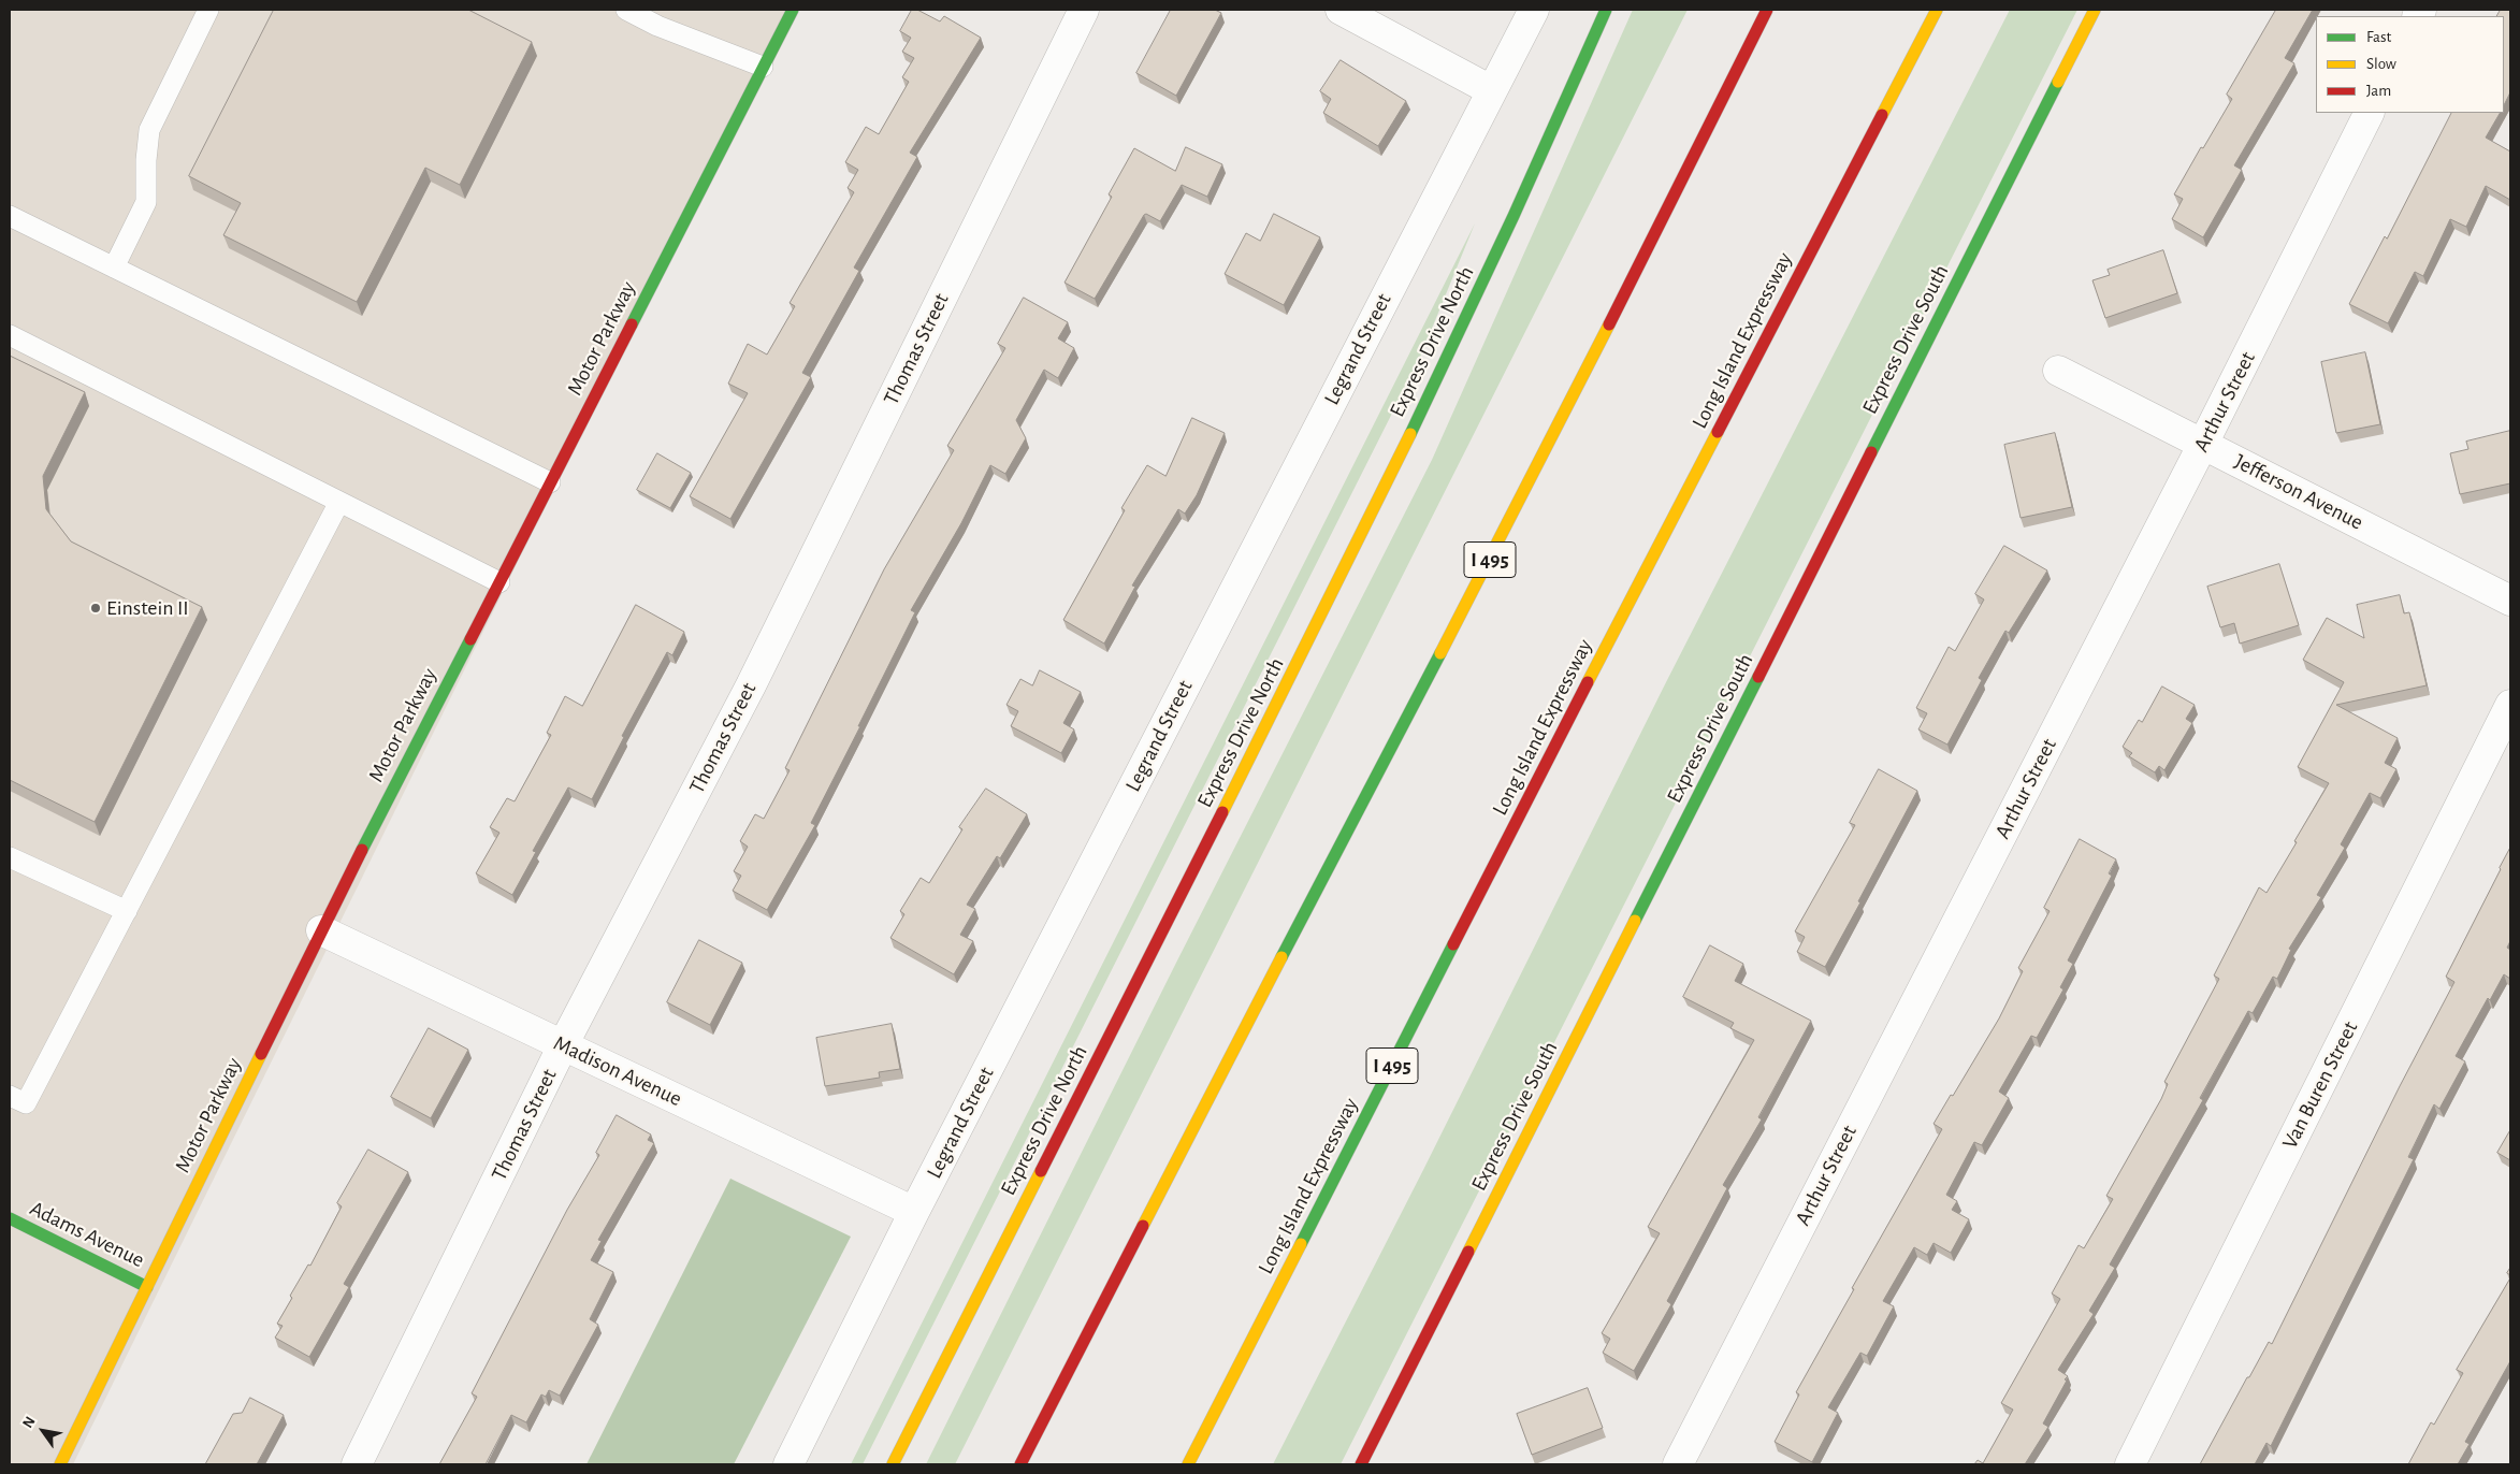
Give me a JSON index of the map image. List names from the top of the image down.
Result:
{
  "streets": {
    "main road": [
      "Motor Parkway",
      "Express Drive South",
      "Long Island Expressway",
      "Express Drive North",
      "I 495",
      "Adams Avenue"
    ],
    "street": [
      "Thomas Street",
      "Legrand Street",
      "Arthur Street",
      "Jefferson Avenue",
      "Madison Avenue",
      "Van Buren Street"
    ]
  },
  "crossings": [
    ["Motor Parkway", "Madison Avenue"],
    ["Motor Parkway", "Adams Avenue"],
    ["Thomas Street", "Madison Avenue"],
    ["Legrand Street", "Madison Avenue"],
    ["Arthur Street", "Jefferson Avenue"]
  ],
  "places": ["Einstein II"],
  "legend": ["Fast", "Slow", "Jam"],
  "north": "top left"
}
